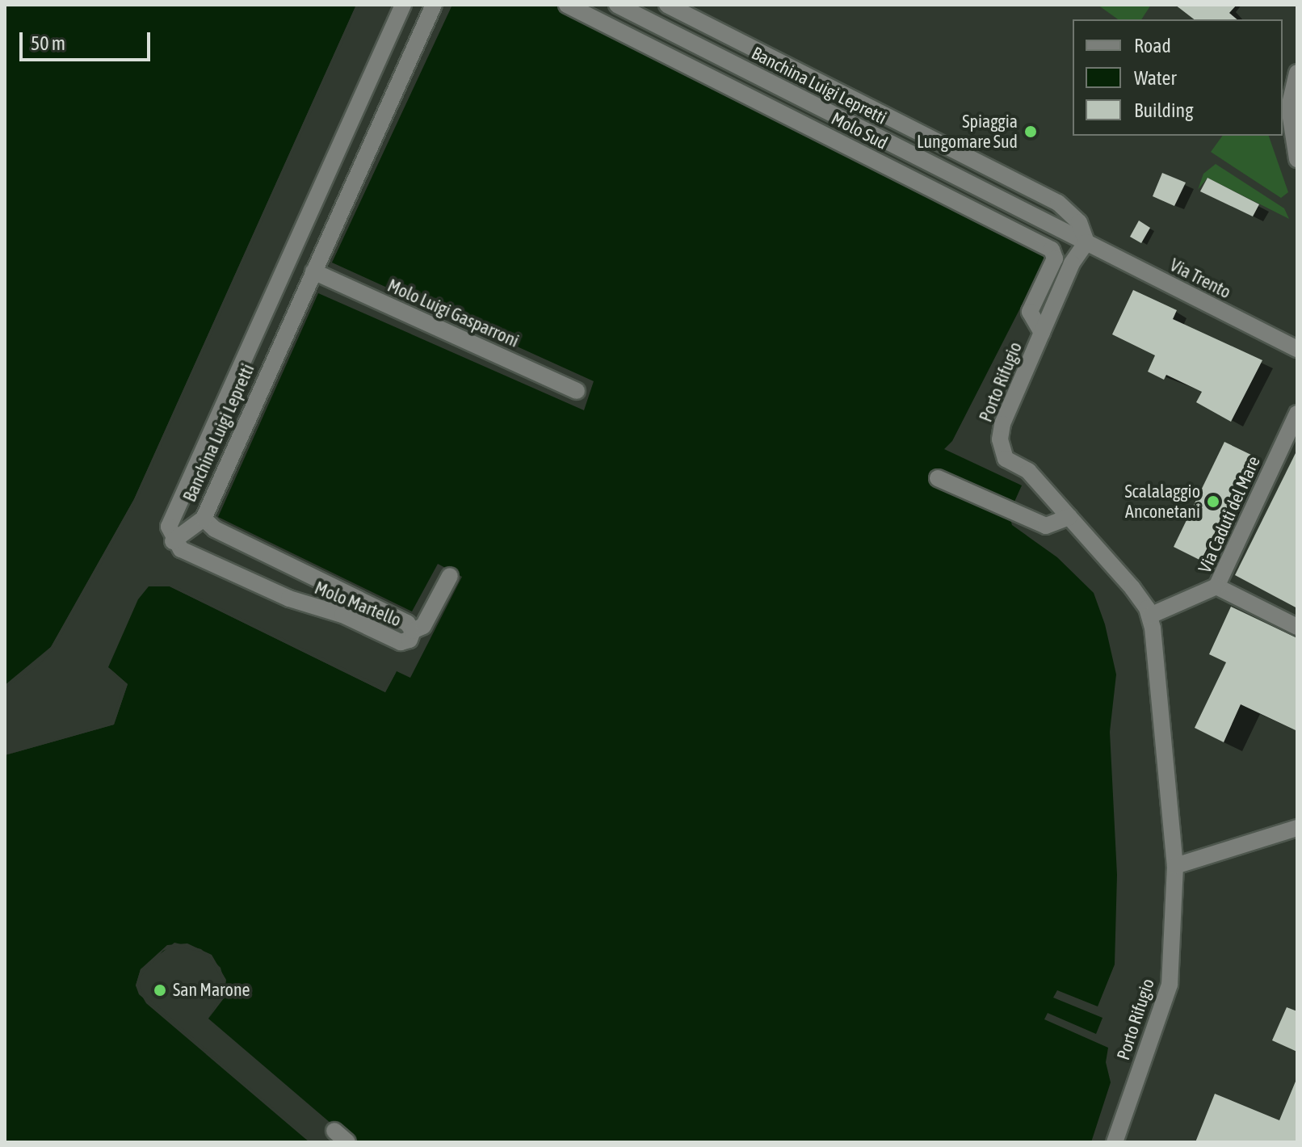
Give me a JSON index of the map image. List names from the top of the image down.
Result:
{
  "streets": {
    "street": [
      "Banchina Luigi Lepretti",
      "Molo Sud",
      "Via Trento",
      "Molo Luigi Gasparroni",
      "Porto Rifugio",
      "Via Caduti del Mare",
      "Molo Martello"
    ]
  },
  "crossings": [
    ["Banchina Luigi Lepretti", "Via Trento"],
    ["Banchina Luigi Lepretti", "Molo Luigi Gasparroni"],
    ["Banchina Luigi Lepretti", "Porto Rifugio"],
    ["Banchina Luigi Lepretti", "Molo Martello"],
    ["Molo Sud", "Porto Rifugio"],
    ["Via Trento", "Porto Rifugio"]
  ],
  "places": ["Spiaggia Lungomare Sud", "Scalalaggio Anconetani", "San Marone"],
  "legend": ["Road", "Water", "Building"],
  "scale_bar": "50 m"
}
